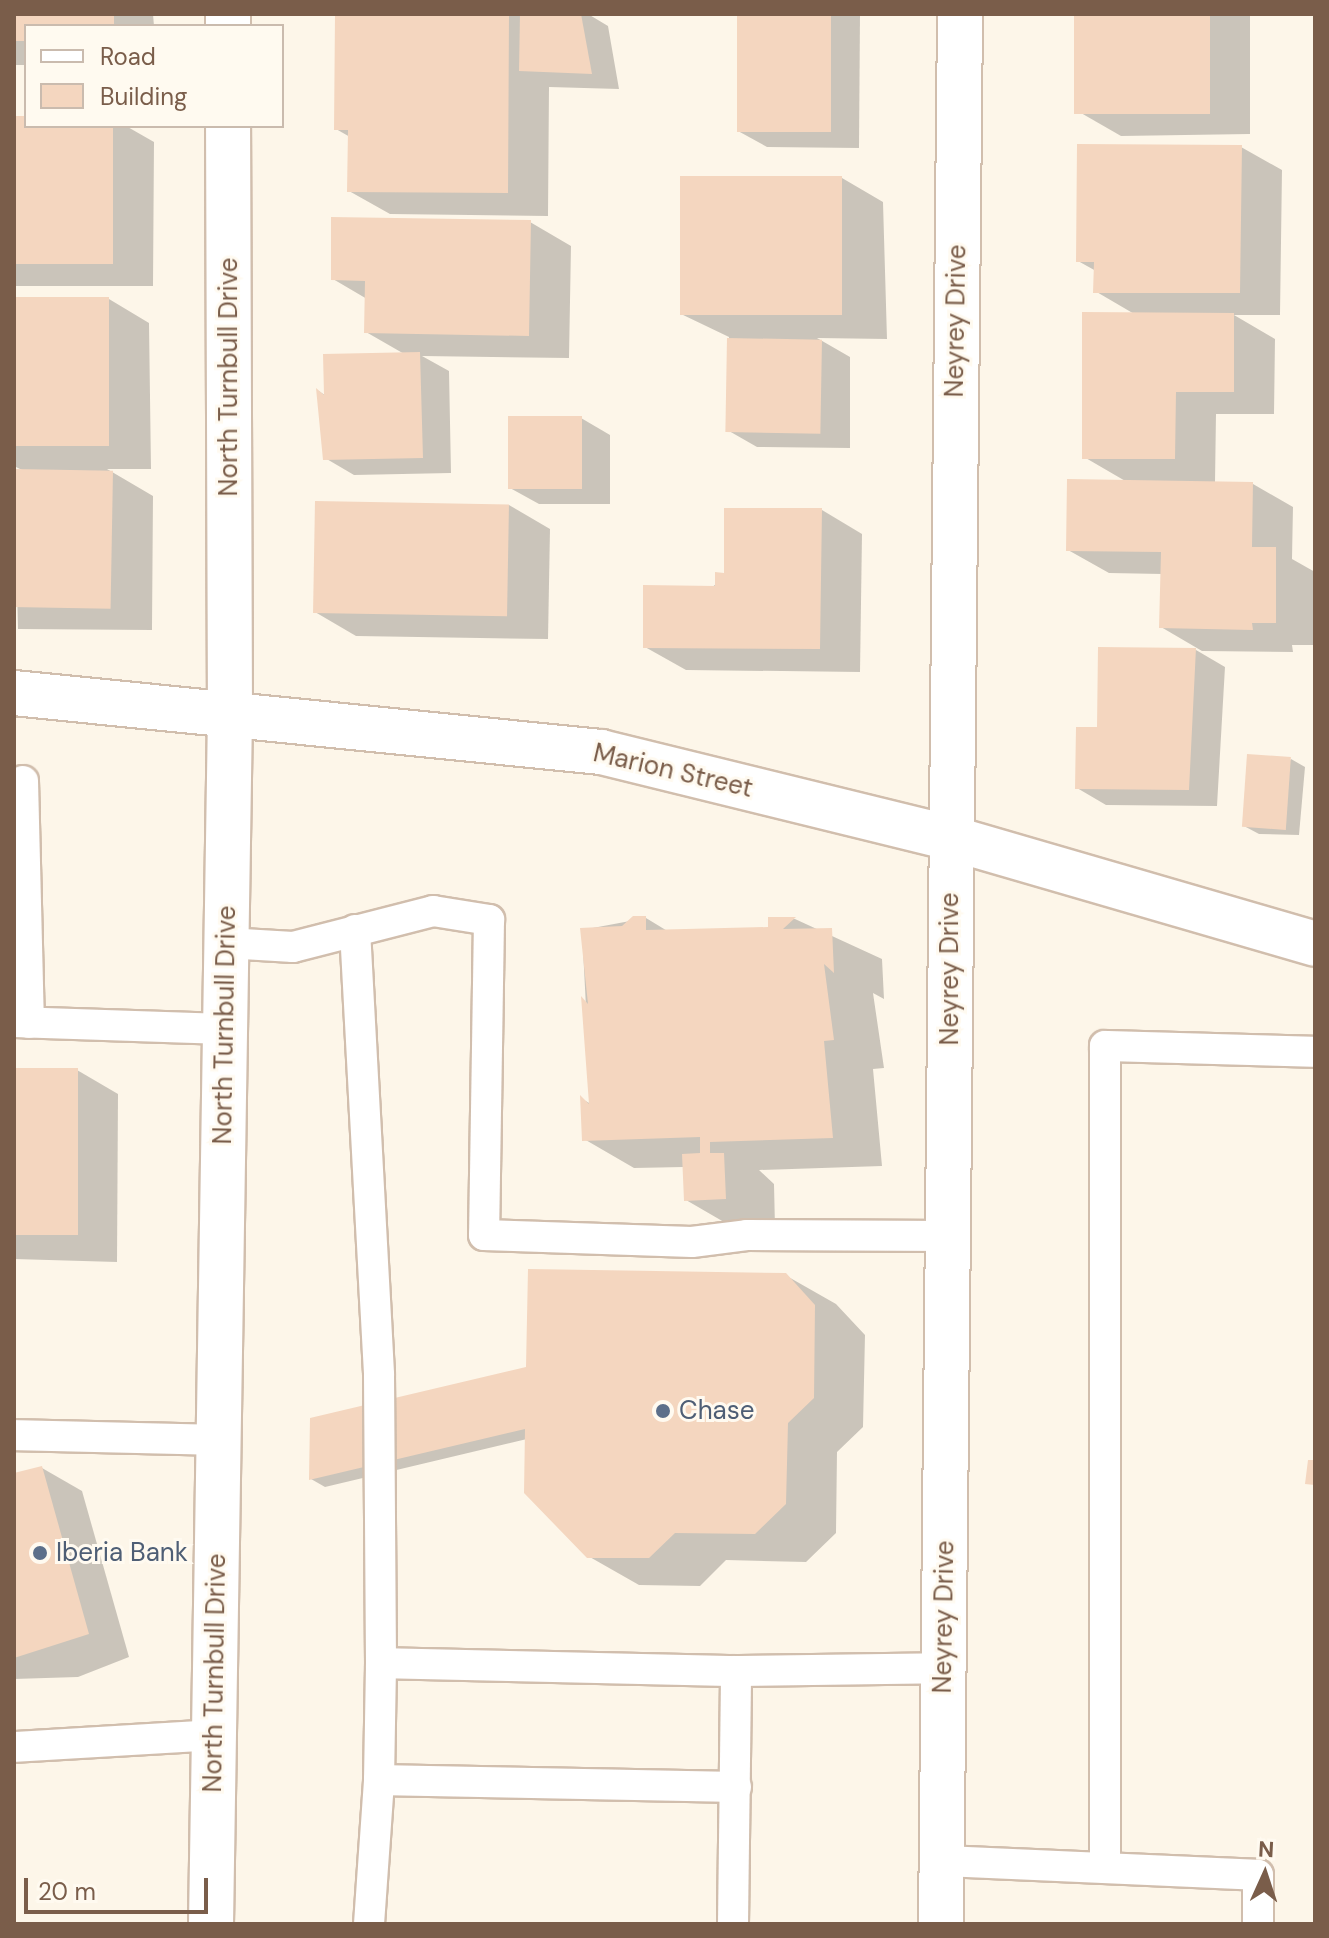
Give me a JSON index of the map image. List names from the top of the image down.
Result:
{
  "streets": {
    "street": ["Neyrey Drive", "North Turnbull Drive", "Marion Street"]
  },
  "crossings": [
    ["Neyrey Drive", "Marion Street"],
    ["North Turnbull Drive", "Marion Street"]
  ],
  "places": ["Chase", "Iberia Bank"],
  "legend": ["Road", "Building"],
  "scale_bar": "20 m",
  "north": "top"
}
